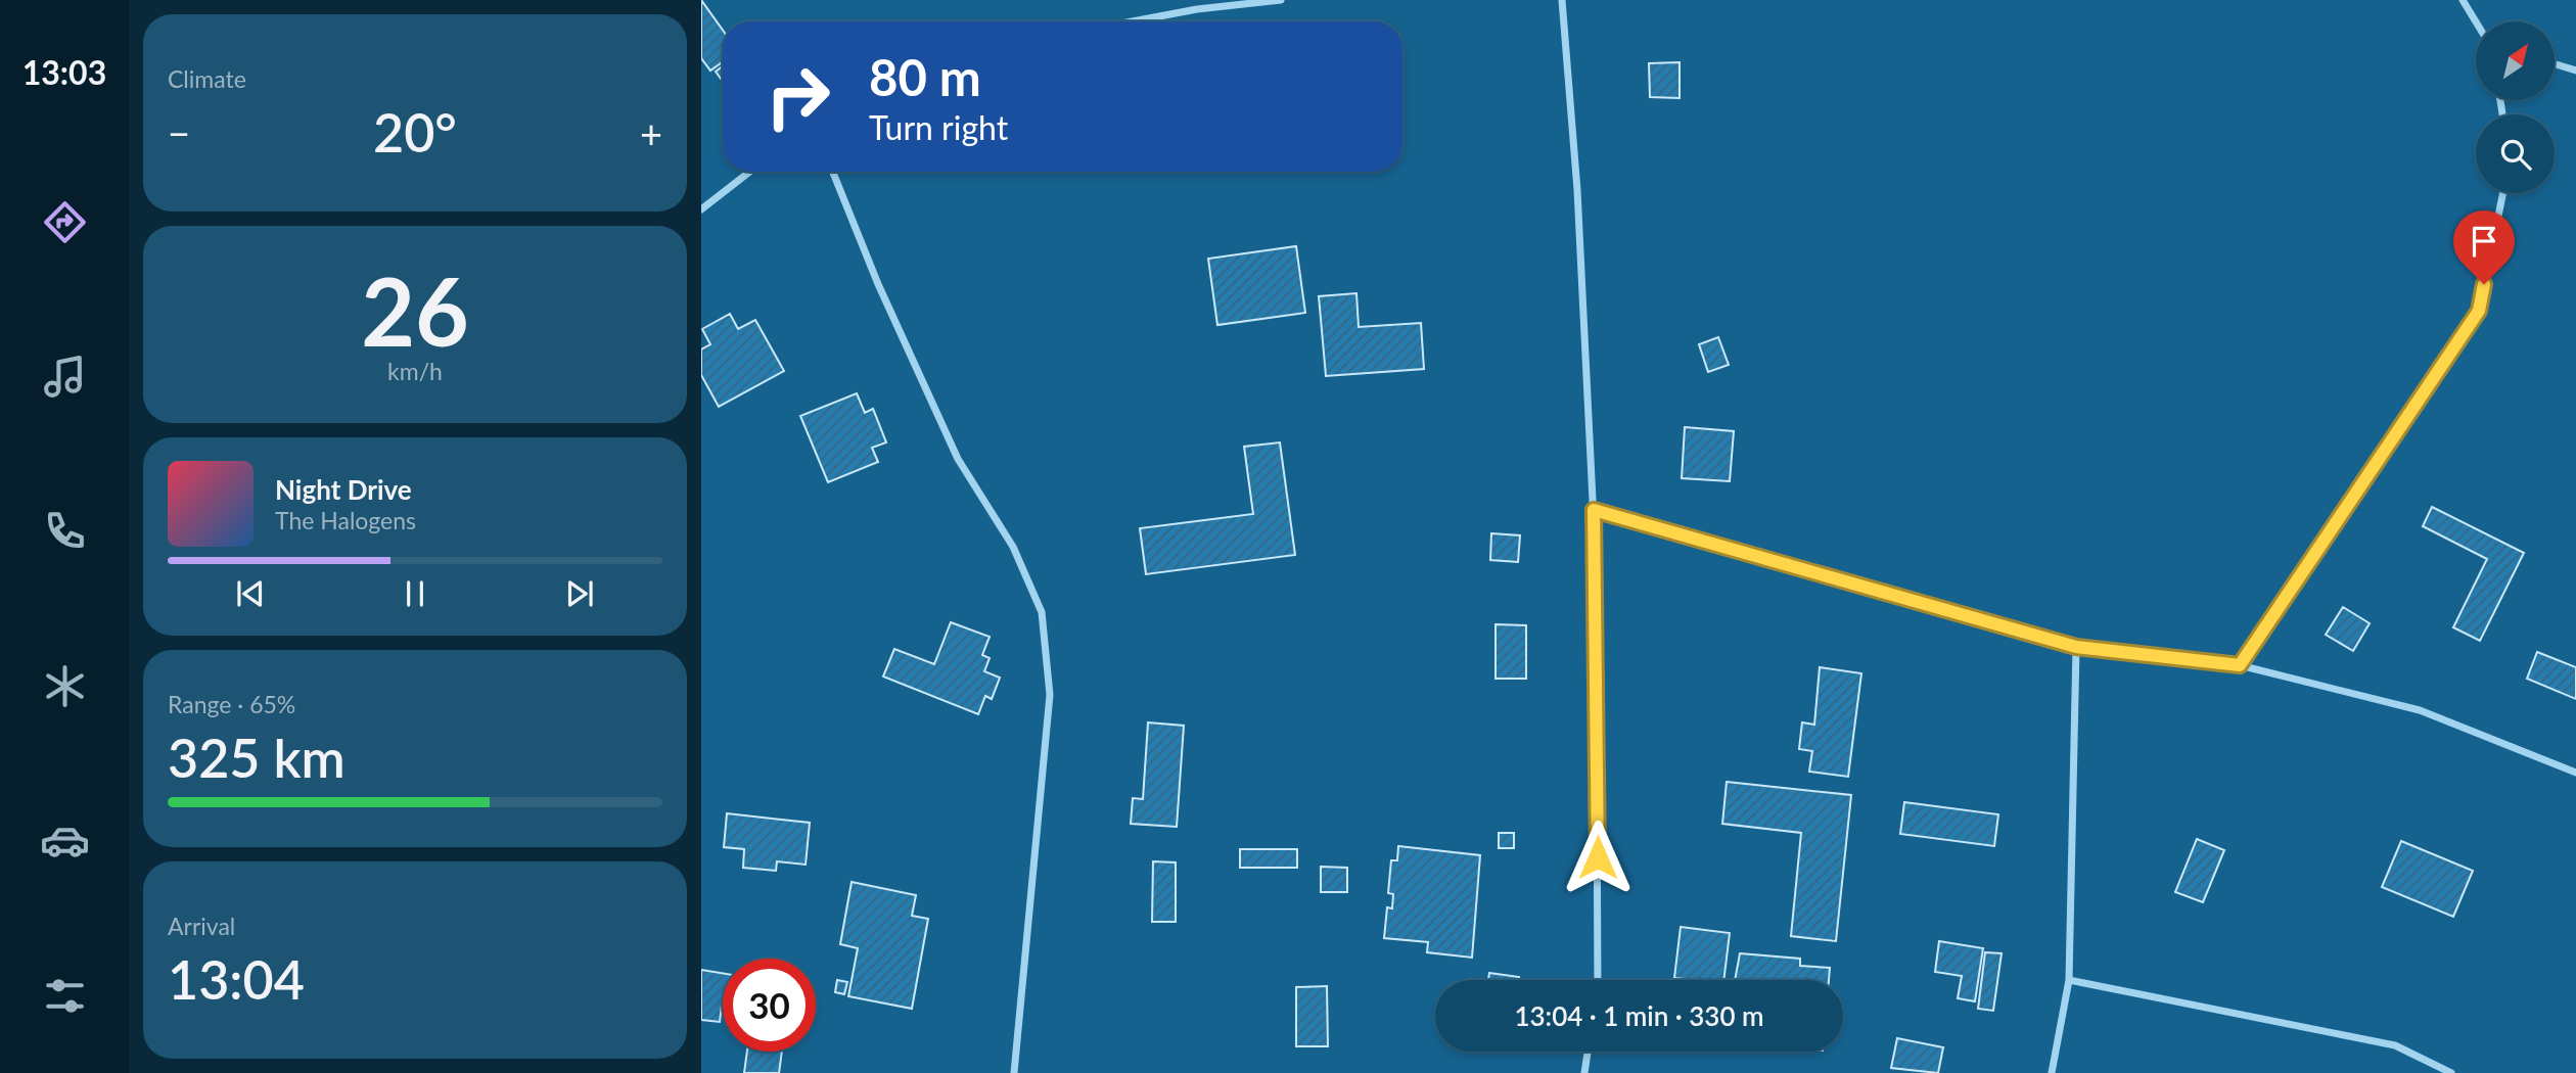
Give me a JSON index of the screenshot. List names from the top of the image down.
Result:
{
  "north": "top right",
  "page": {
    "tabs": "13:03",
    "tile": [
      "Climate",
      ["26", "km/h"],
      ["Range · 65%", "325 km"],
      ["Arrival", "13:04"]
    ],
    "turn": ["80 m", "Turn right"],
    "heat": ["−", "20°", "+"],
    "song": ["Night Drive", "The Halogens"],
    "limit": "30",
    "trip": "13:04 · 1 min · 330 m"
  }
}
